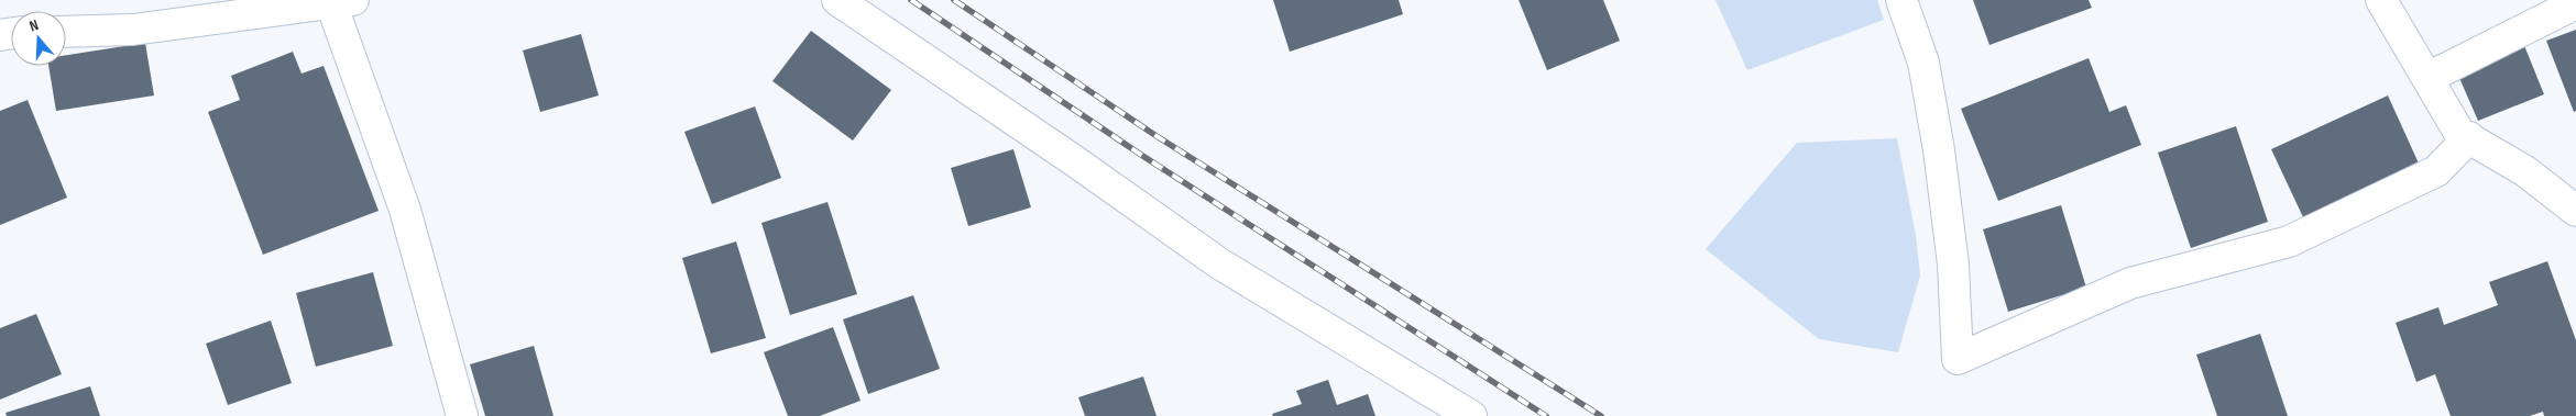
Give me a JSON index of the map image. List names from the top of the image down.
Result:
{
  "north": "top"
}
